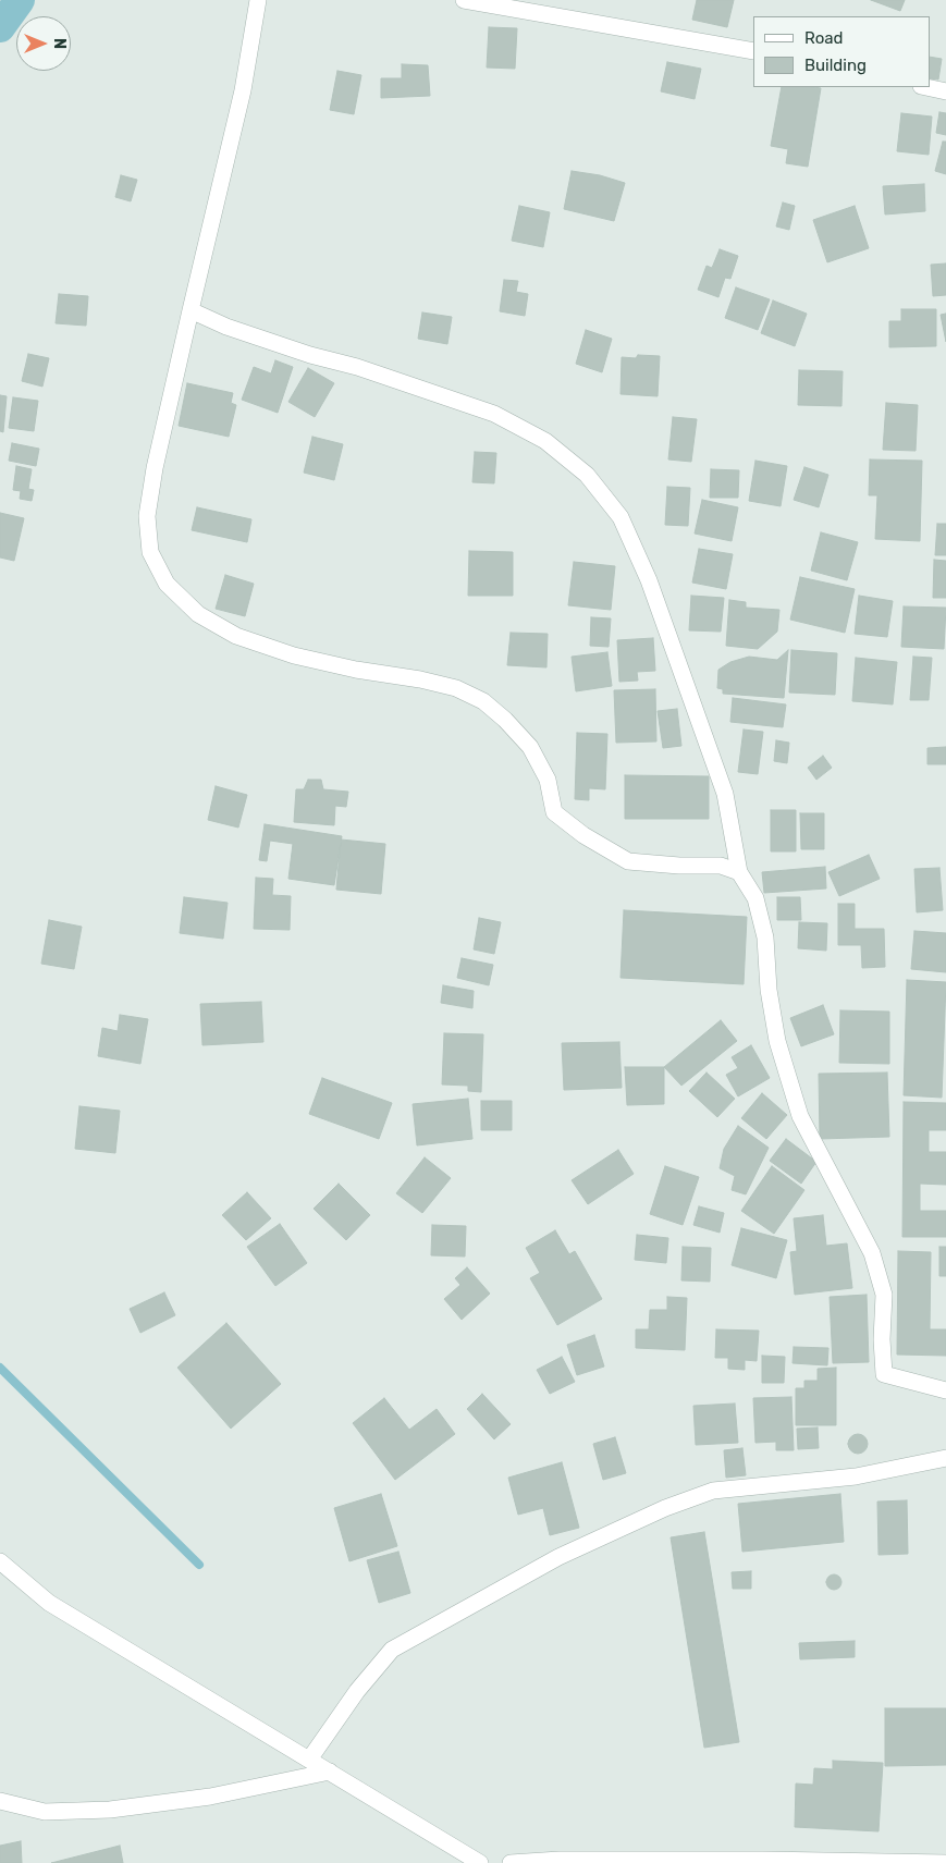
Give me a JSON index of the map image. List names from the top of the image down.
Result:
{
  "legend": ["Road", "Building"],
  "north": "right"
}
